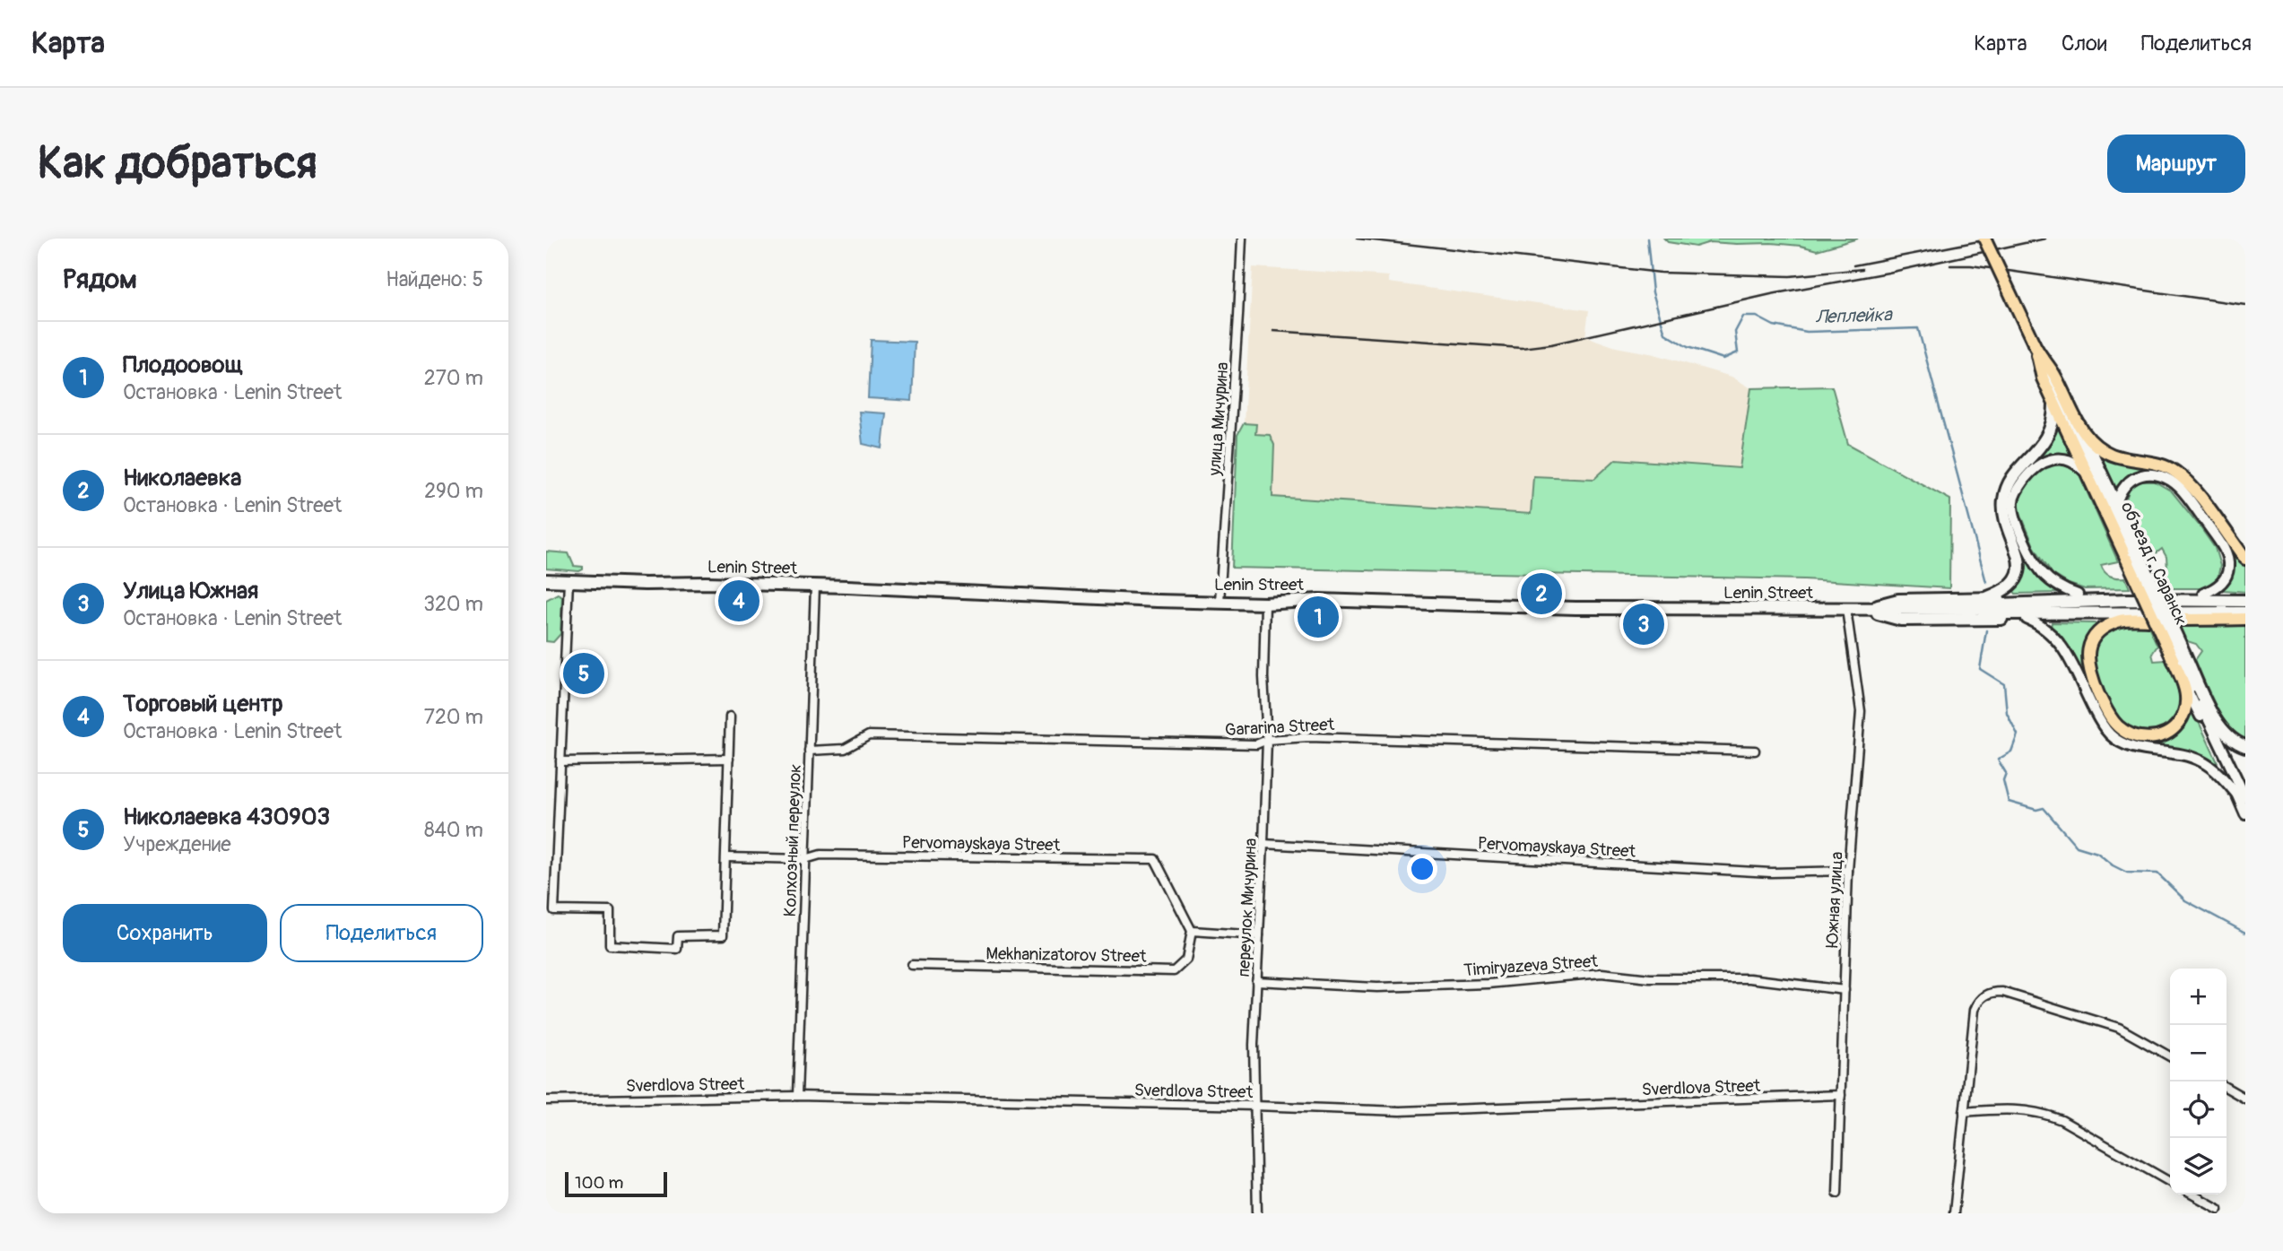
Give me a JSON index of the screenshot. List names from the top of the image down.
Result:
{
  "streets": {
    "main road": ["Lenin Street"],
    "street": [
      "улица Мичурина",
      "объезд г. Саранск",
      "Gararina Street",
      "Колхозный переулок",
      "Pervomayskaya Street",
      "Южная улица",
      "переулок Мичурина",
      "Mekhanizatorov Street",
      "Timiryazeva Street",
      "Sverdlova Street"
    ]
  },
  "crossings": [
    ["улица Мичурина", "Lenin Street"],
    ["Lenin Street", "Колхозный переулок"],
    ["Lenin Street", "Южная улица"],
    ["Lenin Street", "переулок Мичурина"],
    ["Gararina Street", "Колхозный переулок"],
    ["Gararina Street", "переулок Мичурина"],
    ["Колхозный переулок", "Pervomayskaya Street"],
    ["Колхозный переулок", "Sverdlova Street"],
    ["Pervomayskaya Street", "Южная улица"],
    ["Pervomayskaya Street", "переулок Мичурина"],
    ["Pervomayskaya Street", "Mekhanizatorov Street"],
    ["Южная улица", "Timiryazeva Street"],
    ["Южная улица", "Sverdlova Street"],
    ["переулок Мичурина", "Timiryazeva Street"],
    ["переулок Мичурина", "Sverdlova Street"]
  ],
  "water": ["Леплейка"],
  "scale_bar": "100 m",
  "page": {
    "header": "Карта",
    "nav": ["Карта", "Слои", "Поделиться"],
    "buttons": [
      "Маршрут",
      ["Сохранить", "Поделиться"]
    ],
    "title": "Как добраться",
    "heading": ["Рядом", "Найдено: 5"],
    "list": [
      {
        "mark": "1",
        "name": "Плодоовощ",
        "note": "Остановка · Lenin Street",
        "value": "270 m"
      },
      {
        "mark": "2",
        "name": "Николаевка",
        "note": "Остановка · Lenin Street",
        "value": "290 m"
      },
      {
        "mark": "3",
        "name": "Улица Южная",
        "note": "Остановка · Lenin Street",
        "value": "320 m"
      },
      {
        "mark": "4",
        "name": "Торговый центр",
        "note": "Остановка · Lenin Street",
        "value": "720 m"
      },
      {
        "mark": "5",
        "name": "Николаевка 430903",
        "note": "Учреждение",
        "value": "840 m"
      }
    ],
    "pins": [
      "2",
      "4",
      "1",
      "3",
      "5"
    ],
    "map_buttons": ["+", "−"],
    "scale": "100 m"
  }
}
